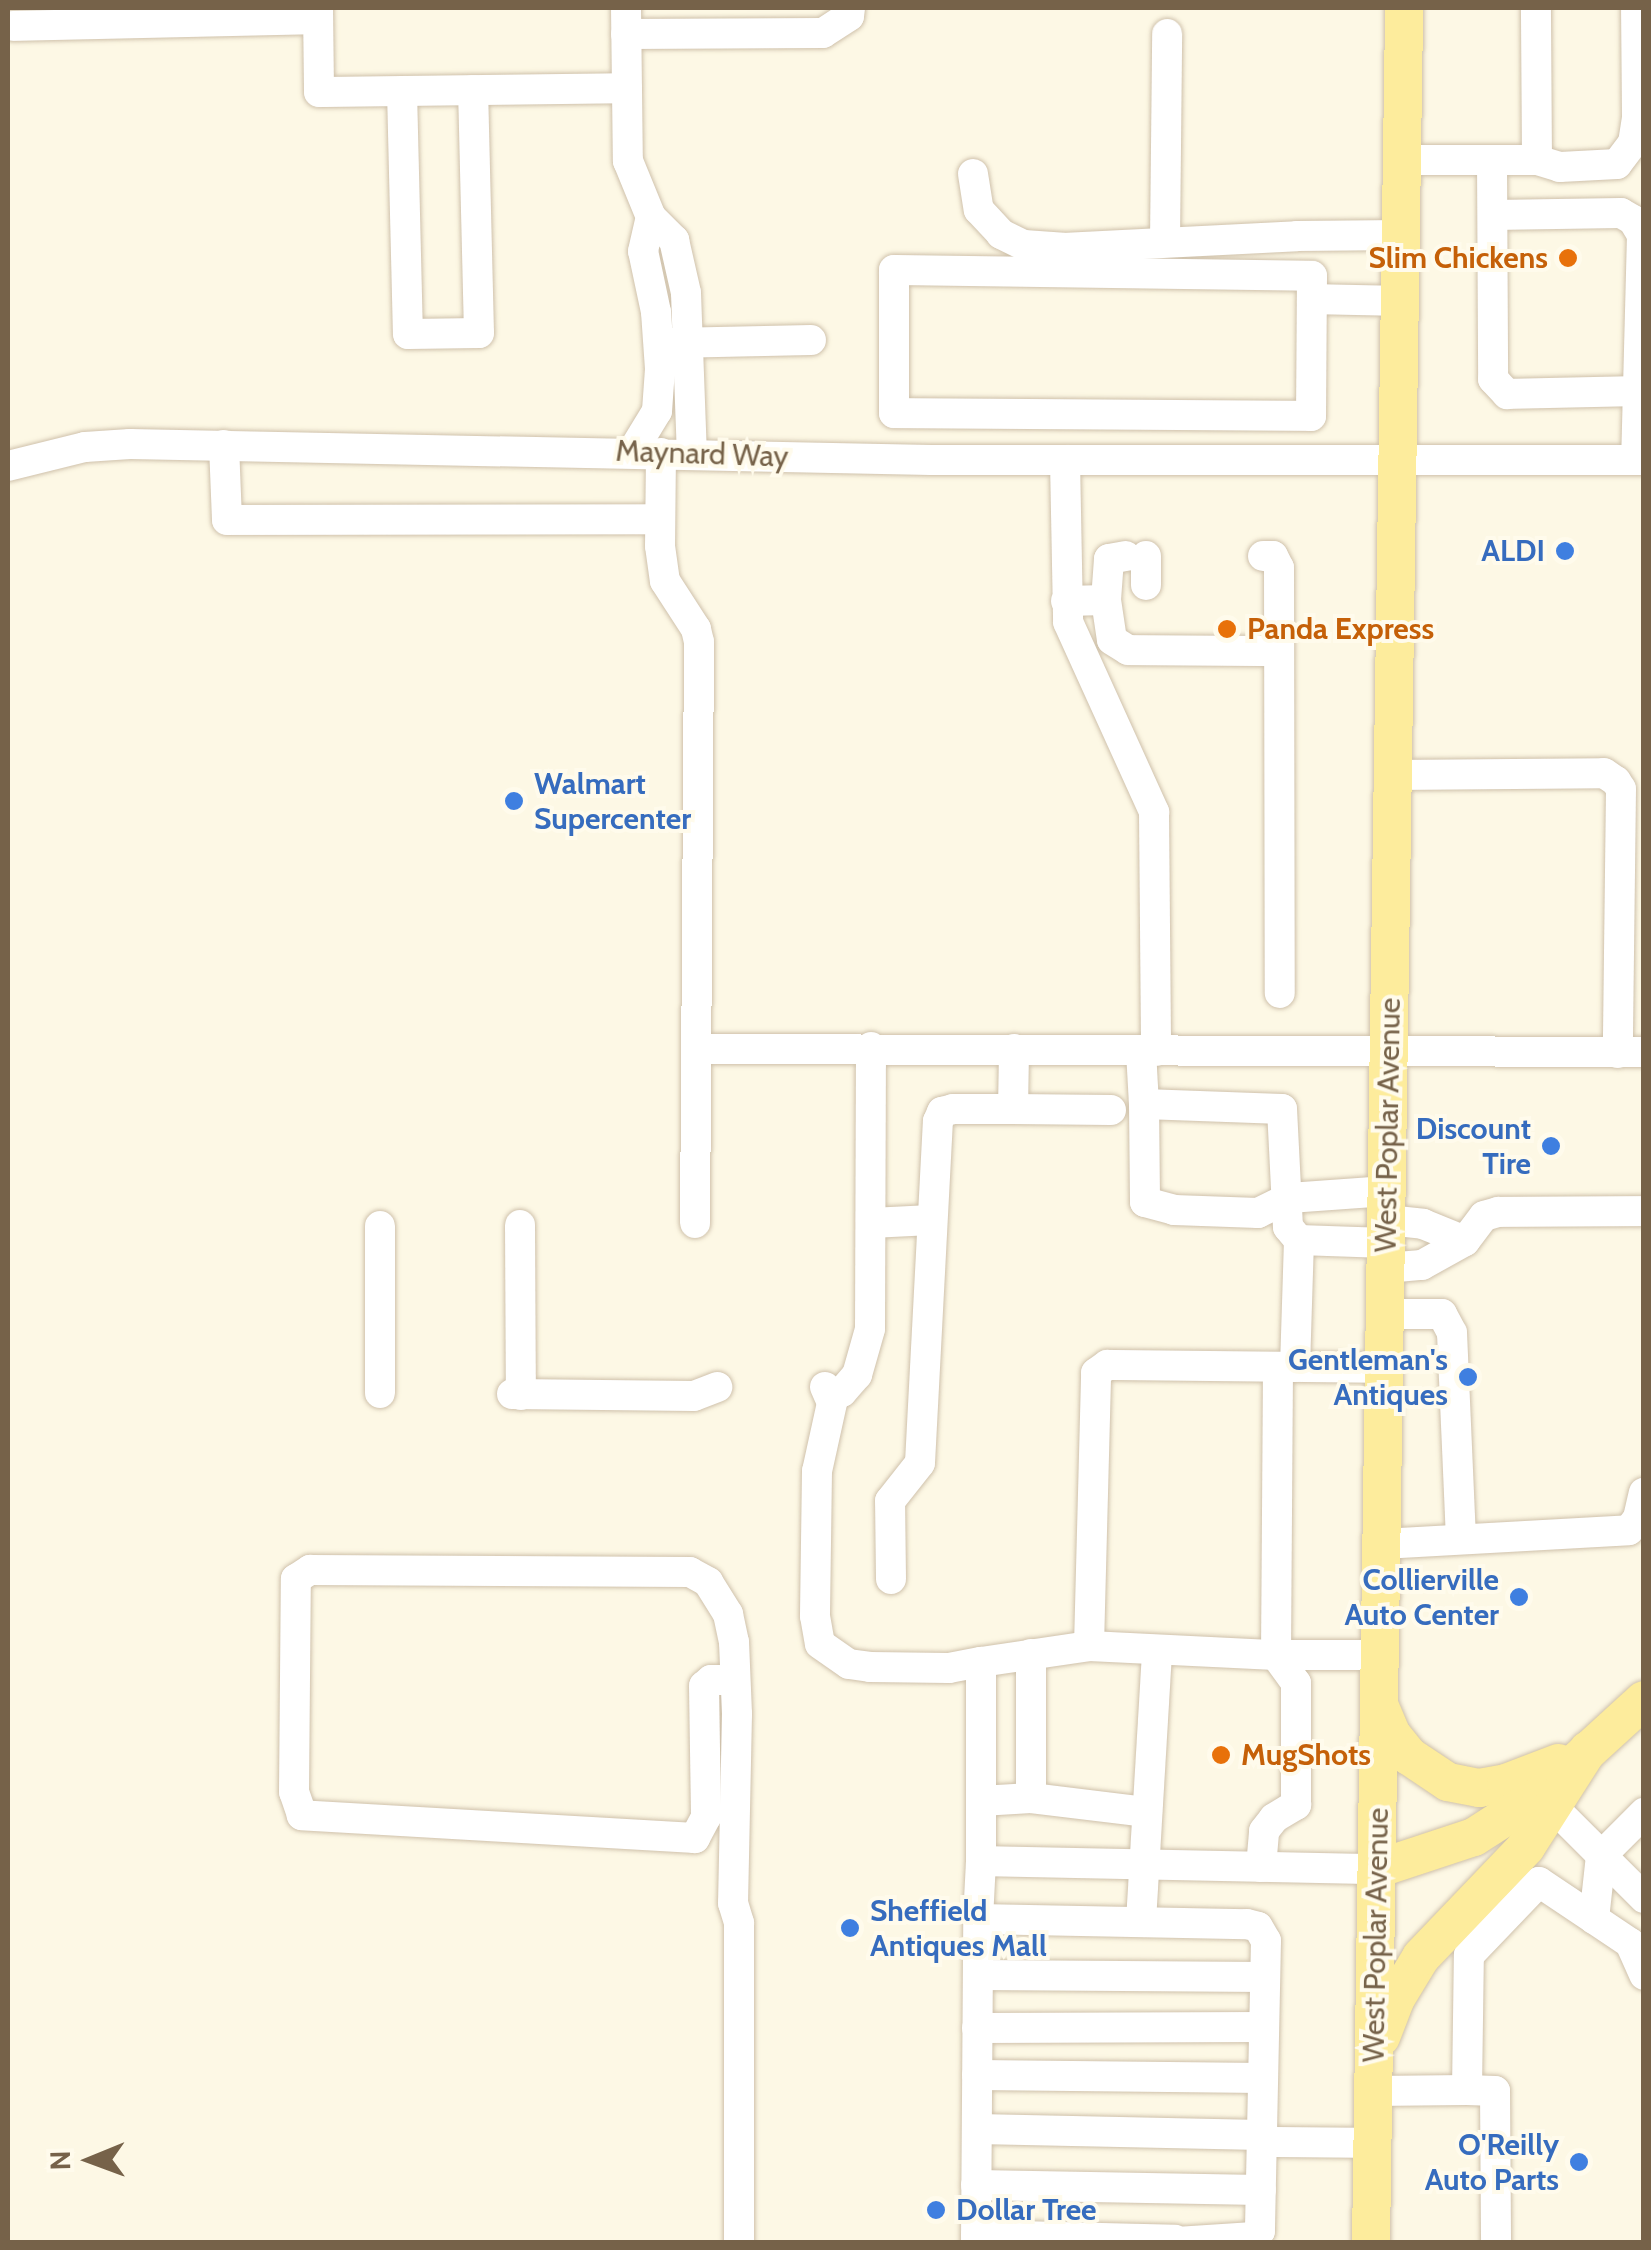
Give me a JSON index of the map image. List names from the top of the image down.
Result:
{
  "streets": {
    "main road": ["West Poplar Avenue"],
    "street": ["Maynard Way"]
  },
  "crossings": [
    ["Maynard Way", "West Poplar Avenue"]
  ],
  "places": [
    "Slim Chickens",
    "ALDI",
    "Panda Express",
    "Walmart Supercenter",
    "Discount Tire",
    "Gentleman's Antiques",
    "Collierville Auto Center",
    "MugShots",
    "Sheffield Antiques Mall",
    "O'Reilly Auto Parts",
    "Dollar Tree"
  ],
  "north": "left"
}
